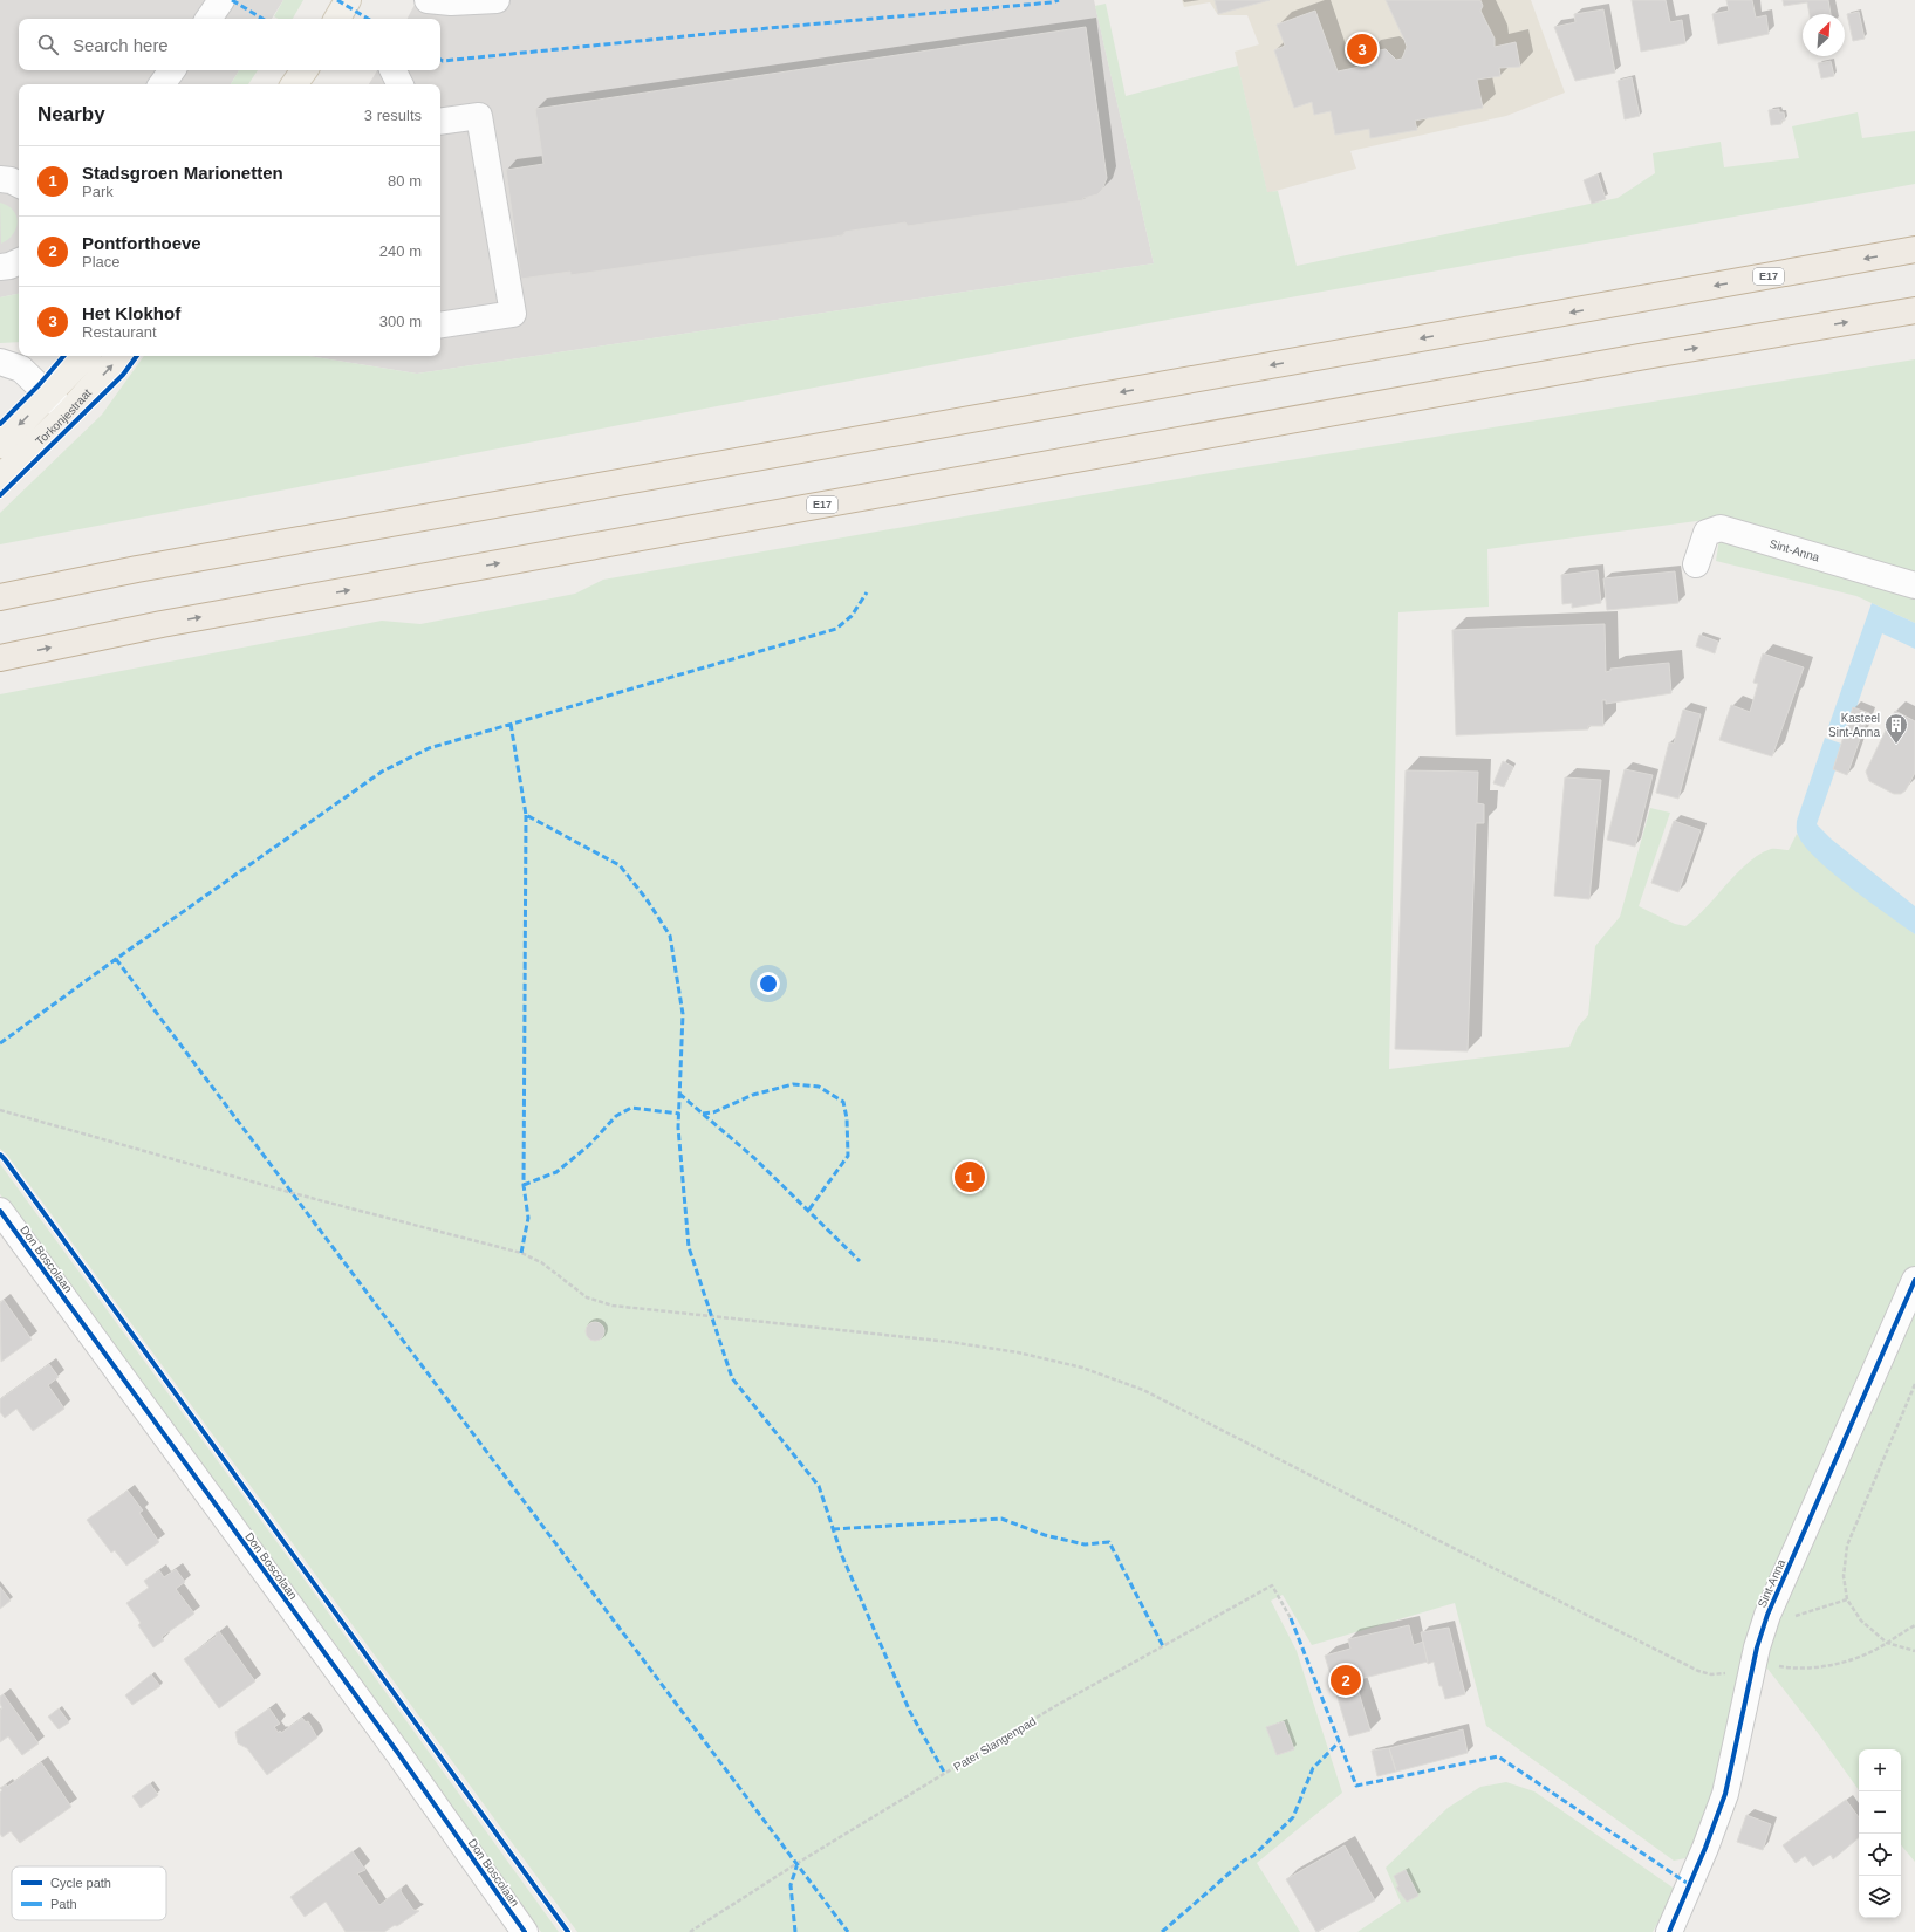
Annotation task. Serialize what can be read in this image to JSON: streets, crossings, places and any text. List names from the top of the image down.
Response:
{
  "streets": {
    "highway": ["E17"],
    "main road": ["Torkonjestraat"],
    "street": ["Sint-Anna", "Don Boscolaan"],
    "path": ["Pater Slangenpad"]
  },
  "places": {
    "building": ["Kasteel Sint-Anna"]
  },
  "legend": ["Cycle path", "Path"],
  "north": "top right",
  "page": {
    "search": "Search here",
    "pins": ["3", "1", "2"],
    "heading": ["Nearby", "3 results"],
    "list": [
      {
        "mark": "1",
        "name": "Stadsgroen Marionetten",
        "note": "Park",
        "value": "80 m"
      },
      {
        "mark": "2",
        "name": "Pontforthoeve",
        "note": "Place",
        "value": "240 m"
      },
      {
        "mark": "3",
        "name": "Het Klokhof",
        "note": "Restaurant",
        "value": "300 m"
      }
    ],
    "map_buttons": ["+", "−"]
  }
}
